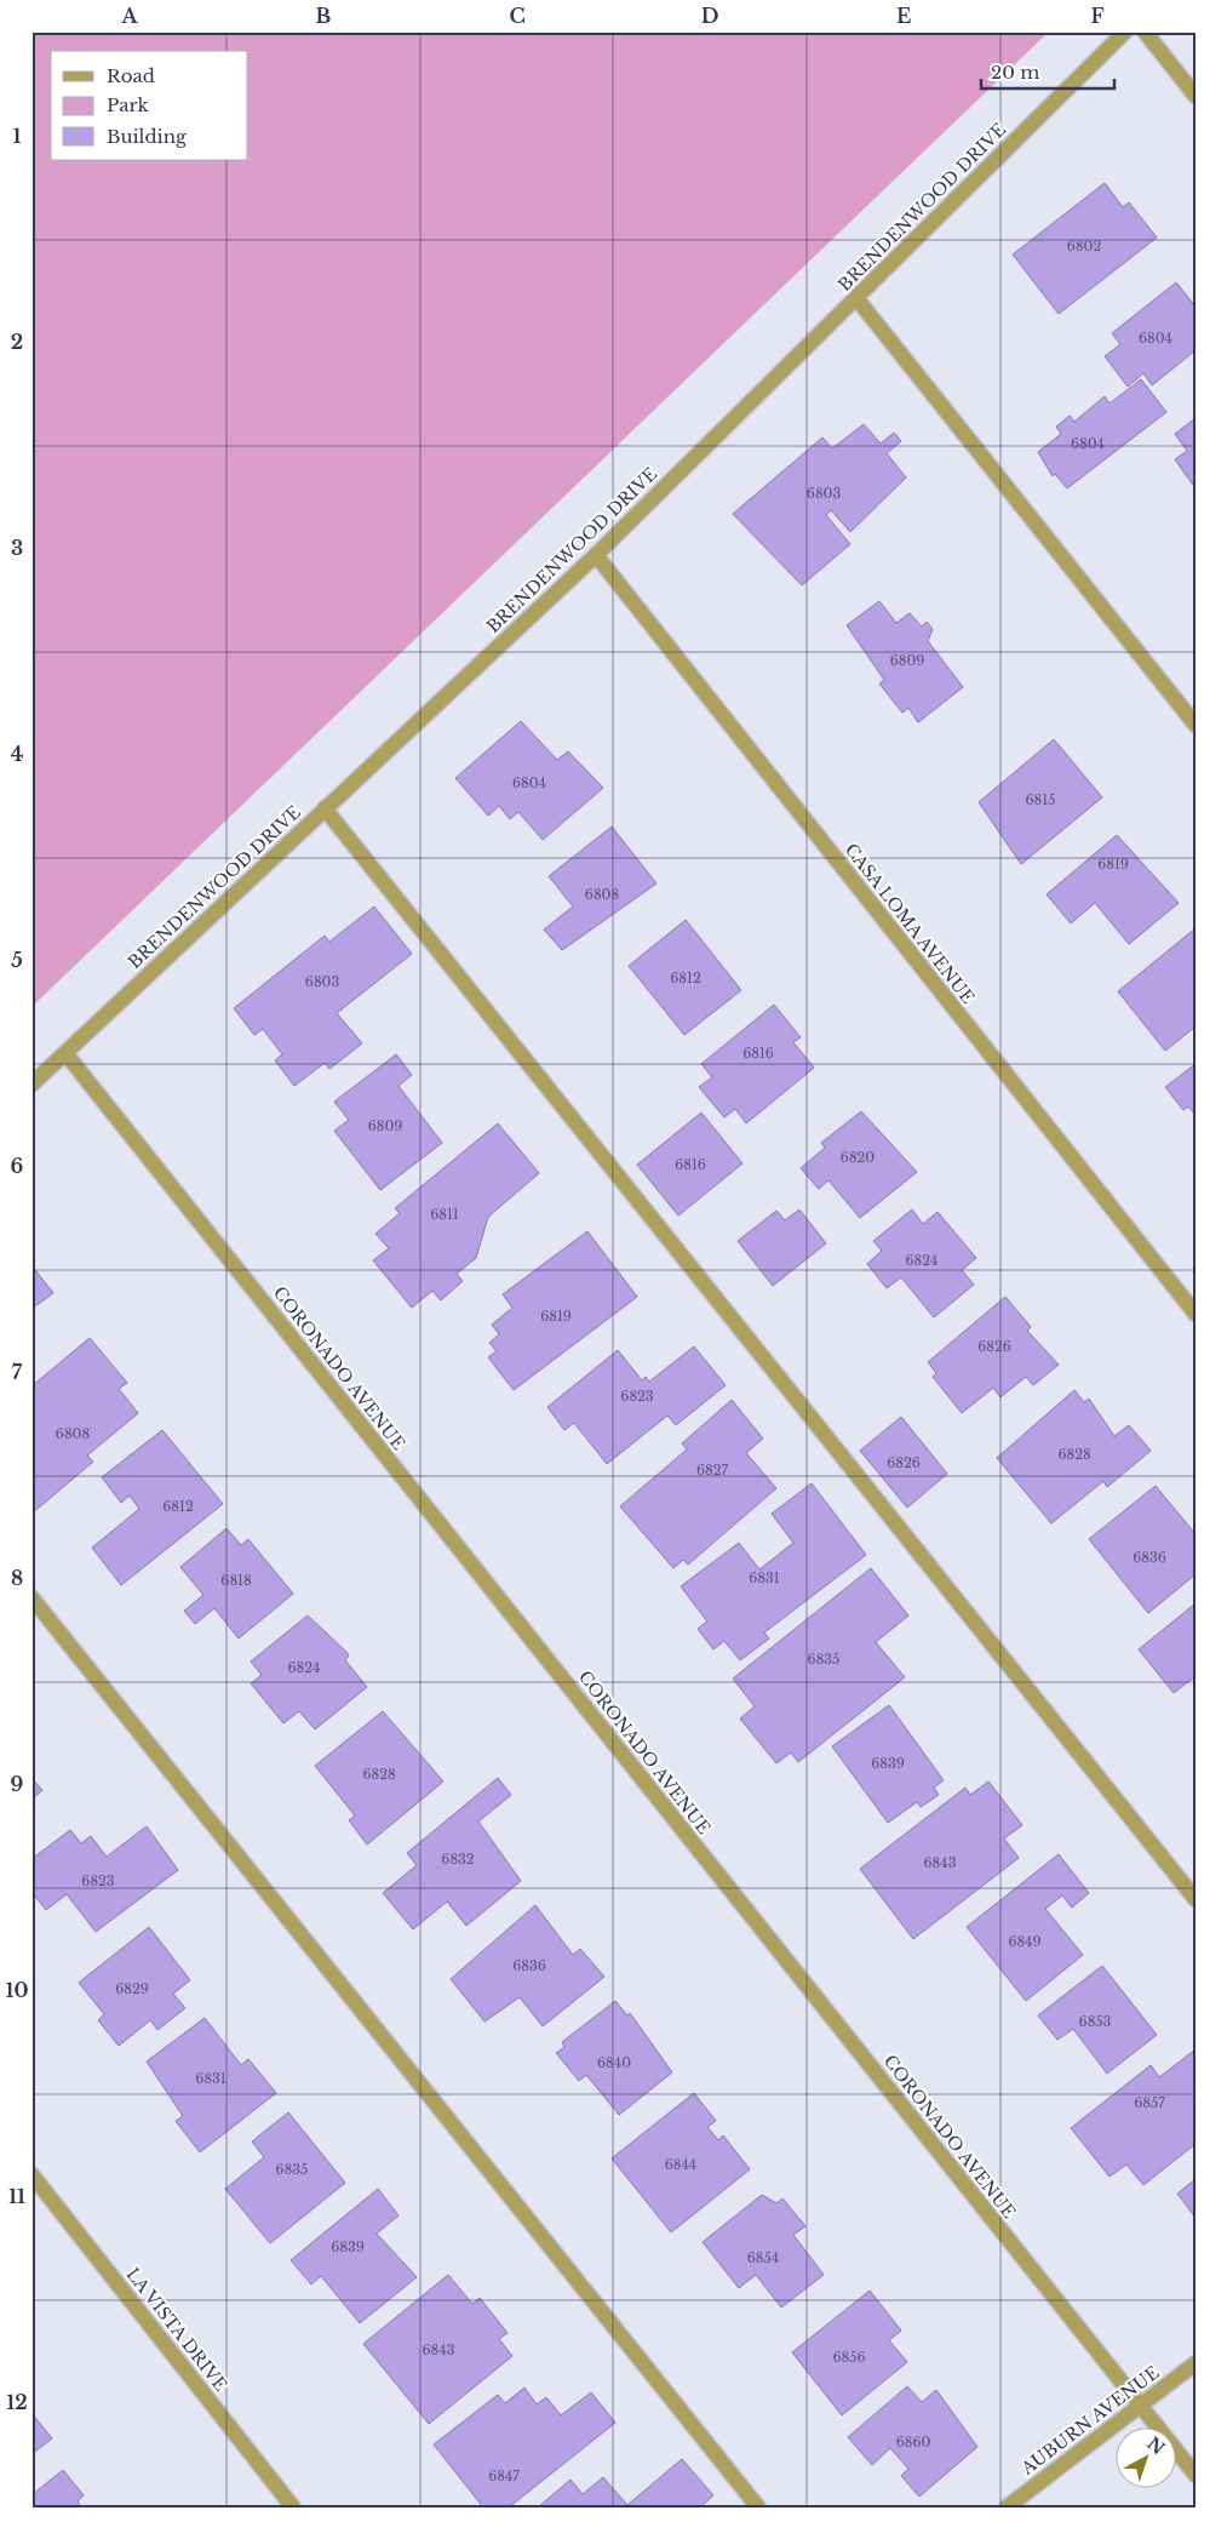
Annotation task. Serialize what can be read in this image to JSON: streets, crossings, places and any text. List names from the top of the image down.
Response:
{
  "streets": {
    "street": [
      "BRENDENWOOD DRIVE",
      "CASA LOMA AVENUE",
      "CORONADO AVENUE",
      "LA VISTA DRIVE",
      "AUBURN AVENUE"
    ]
  },
  "crossings": [
    ["BRENDENWOOD DRIVE", "CASA LOMA AVENUE"],
    ["BRENDENWOOD DRIVE", "CORONADO AVENUE"],
    ["CORONADO AVENUE", "AUBURN AVENUE"]
  ],
  "house_numbers": [
    "6802",
    "6804",
    "6804",
    "6803",
    "6809",
    "6804",
    "6815",
    "6819",
    "6808",
    "6812",
    "6803",
    "6816",
    "6809",
    "6820",
    "6816",
    "6811",
    "6824",
    "6819",
    "6826",
    "6823",
    "6808",
    "6828",
    "6826",
    "6827",
    "6812",
    "6836",
    "6831",
    "6818",
    "6835",
    "6824",
    "6839",
    "6828",
    "6832",
    "6843",
    "6823",
    "6849",
    "6836",
    "6829",
    "6853",
    "6840",
    "6831",
    "6857",
    "6844",
    "6835",
    "6839",
    "6854",
    "6843",
    "6856",
    "6860",
    "6847"
  ],
  "legend": ["Road", "Park", "Building"],
  "scale_bar": "20 m",
  "north": "top right",
  "grid": {
    "columns": [
      "A",
      "B",
      "C",
      "D",
      "E",
      "F"
    ],
    "rows": [
      "1",
      "2",
      "3",
      "4",
      "5",
      "6",
      "7",
      "8",
      "9",
      "10",
      "11",
      "12"
    ]
  }
}
